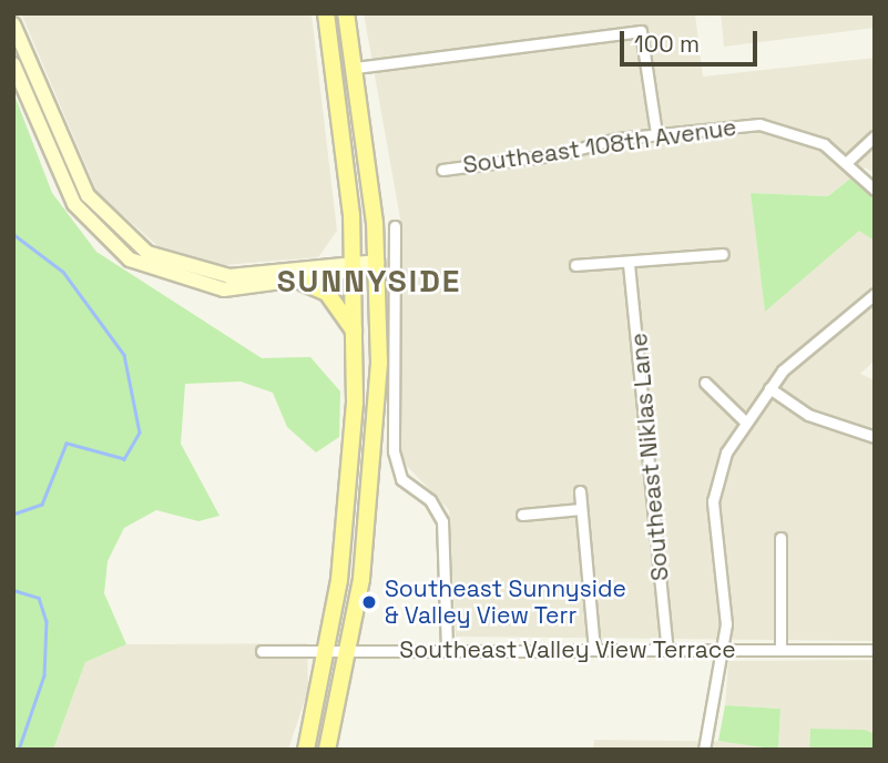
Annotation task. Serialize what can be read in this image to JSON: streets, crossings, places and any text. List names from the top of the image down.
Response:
{
  "streets": {
    "street": ["Southeast 108th Avenue", "Southeast Niklas Lane", "Southeast Valley View Terrace"]
  },
  "crossings": [
    ["Southeast Niklas Lane", "Southeast Valley View Terrace"]
  ],
  "districts": ["SUNNYSIDE"],
  "places": ["Southeast Sunnyside & Valley View Terr"],
  "scale_bar": "100 m"
}
